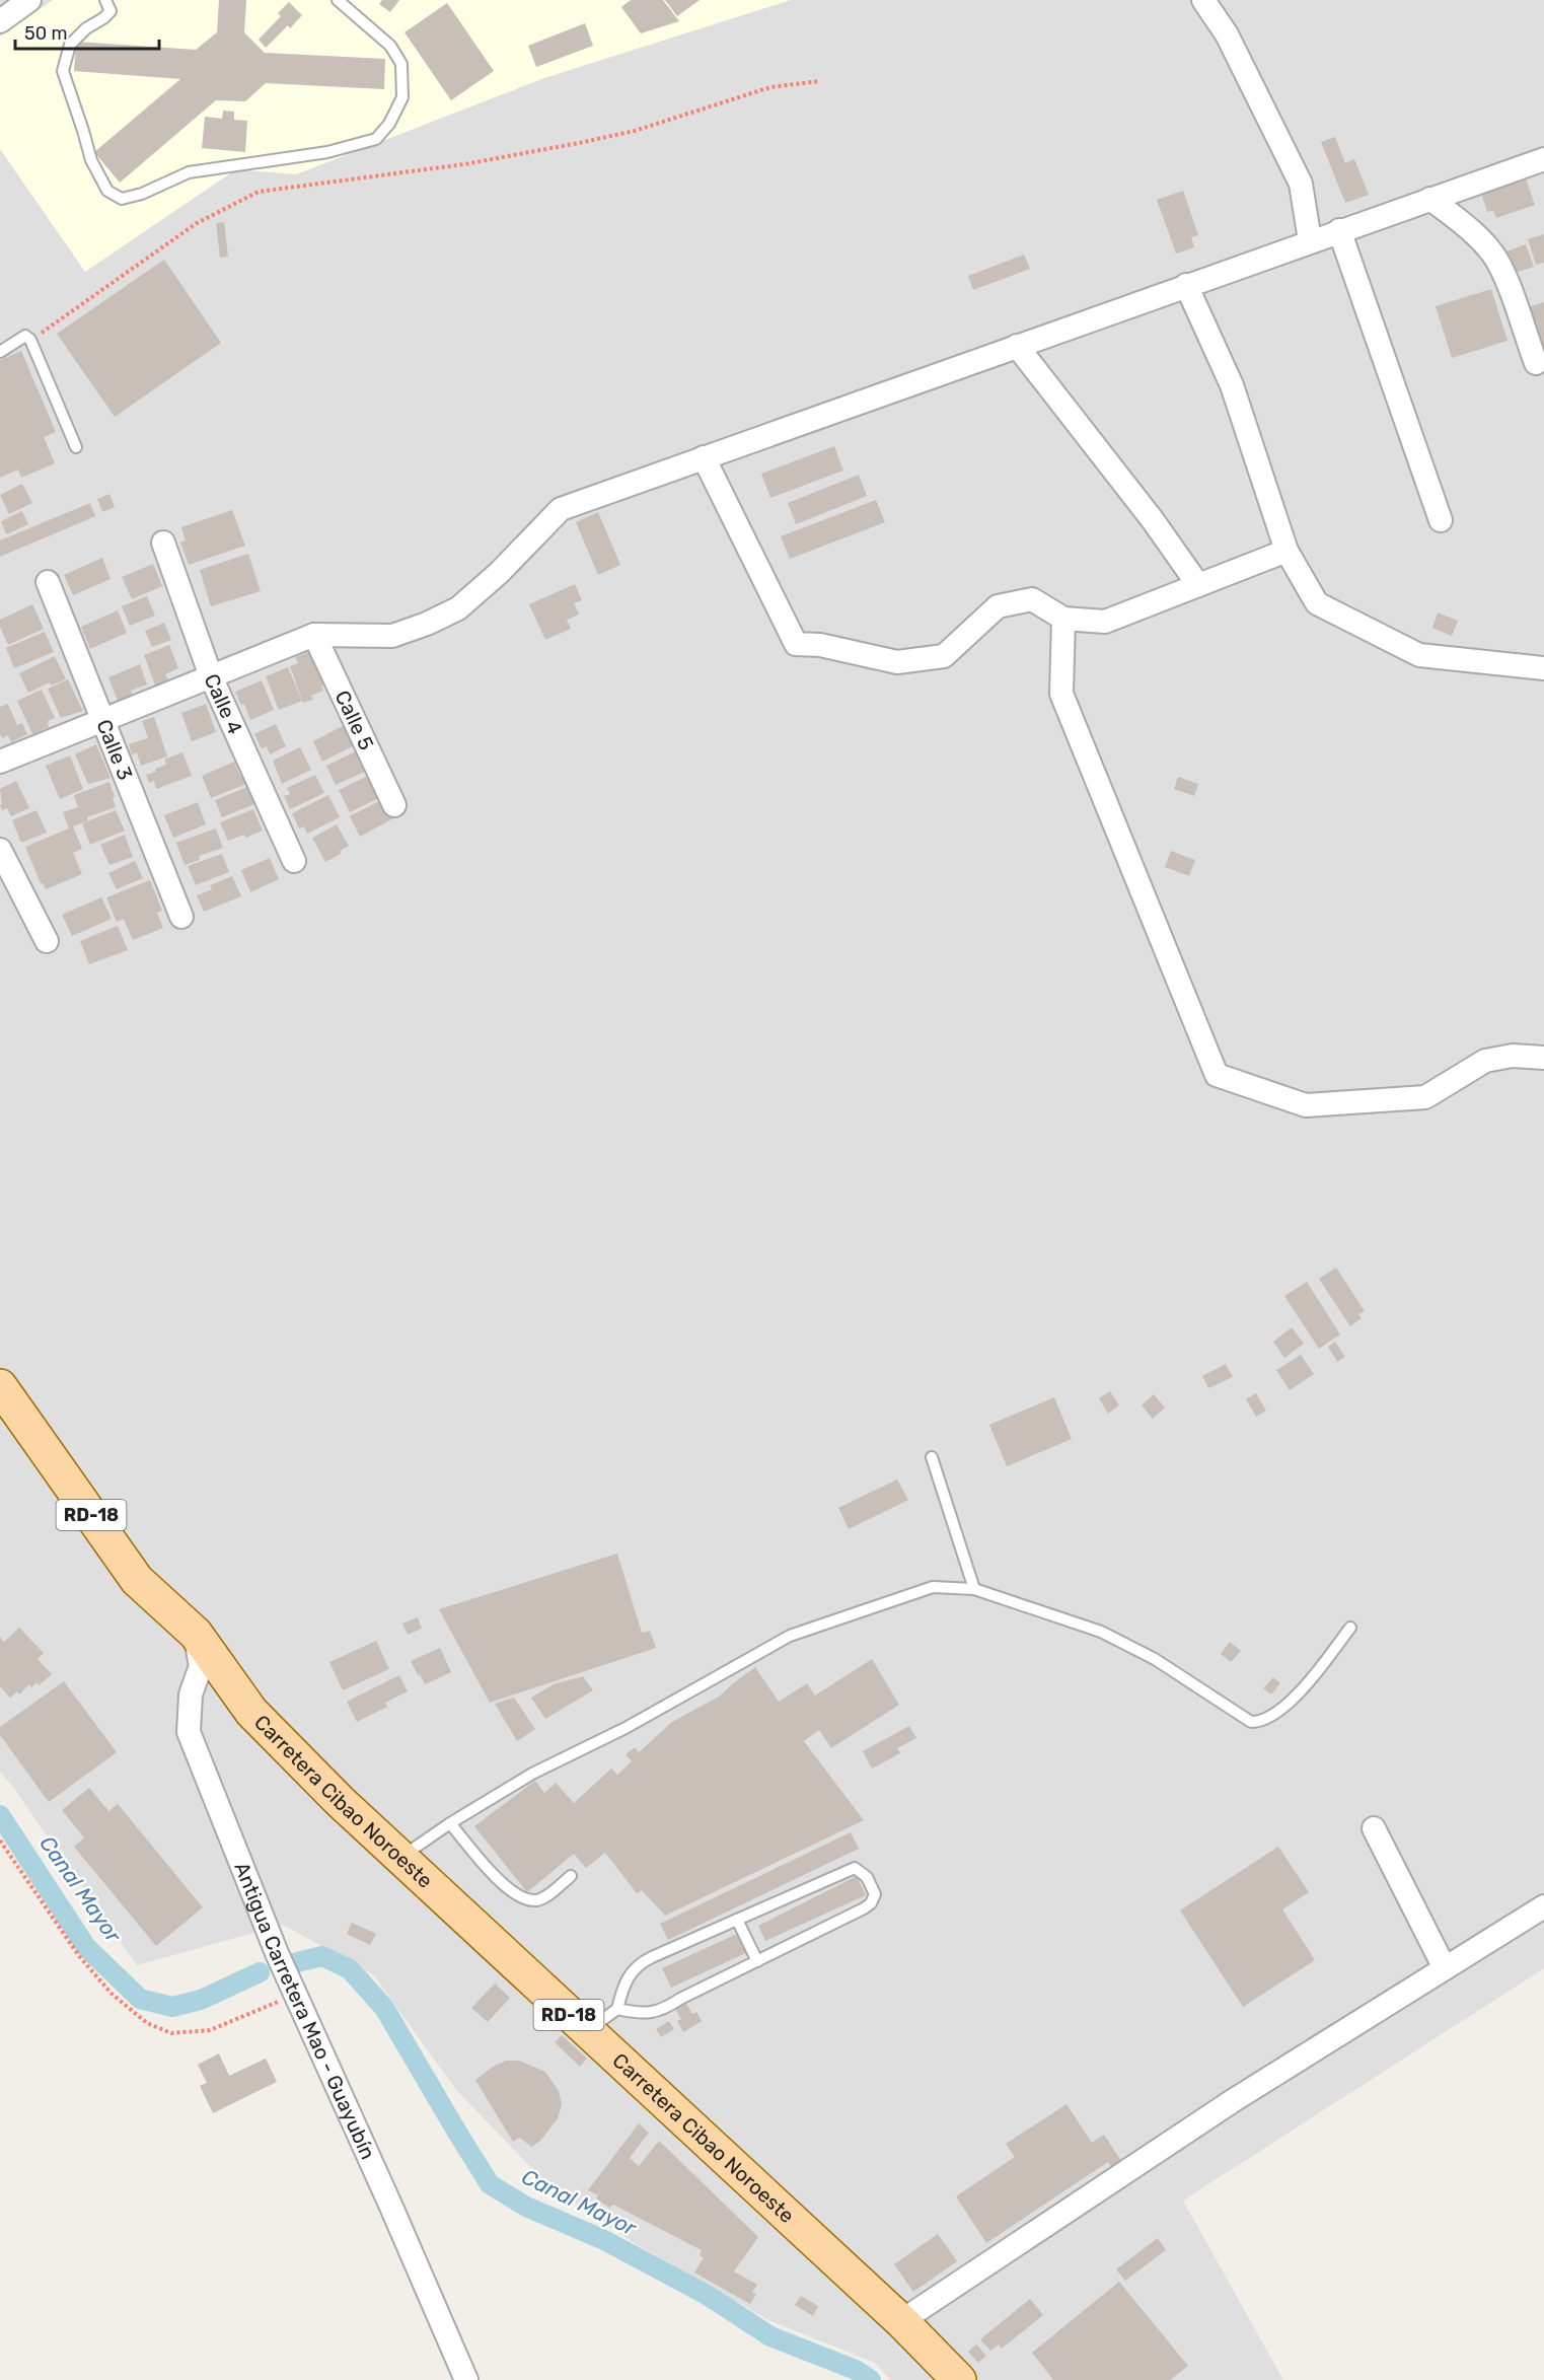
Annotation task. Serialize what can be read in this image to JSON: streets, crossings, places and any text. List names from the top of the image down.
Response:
{
  "streets": {
    "main road": ["RD-18", "Carretera Cibao Noroeste"],
    "street": [
      "Calle 4",
      "Calle 5",
      "Calle 3",
      "Antigua Carretera Mao - Guayubín"
    ]
  },
  "crossings": [
    ["RD-18", "Carretera Cibao Noroeste"],
    ["RD-18", "Antigua Carretera Mao - Guayubín"],
    ["Carretera Cibao Noroeste", "Antigua Carretera Mao - Guayubín"]
  ],
  "water": ["Canal Mayor"],
  "scale_bar": "50 m"
}
